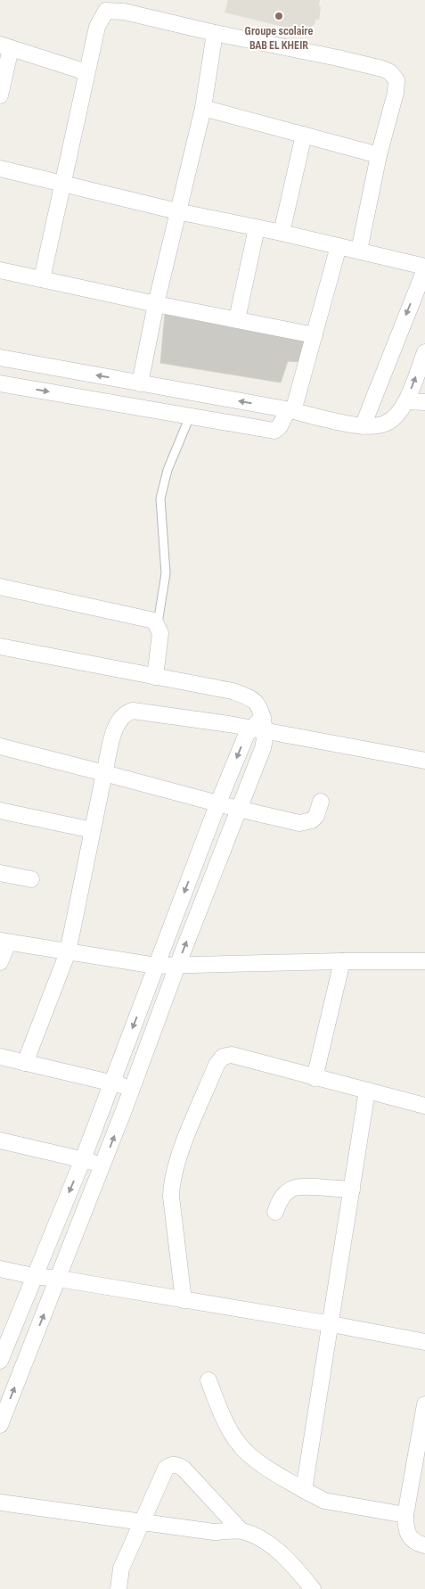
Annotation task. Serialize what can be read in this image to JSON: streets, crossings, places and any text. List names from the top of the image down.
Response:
{
  "places": ["Groupe scolaire BAB EL KHEIR"]
}
